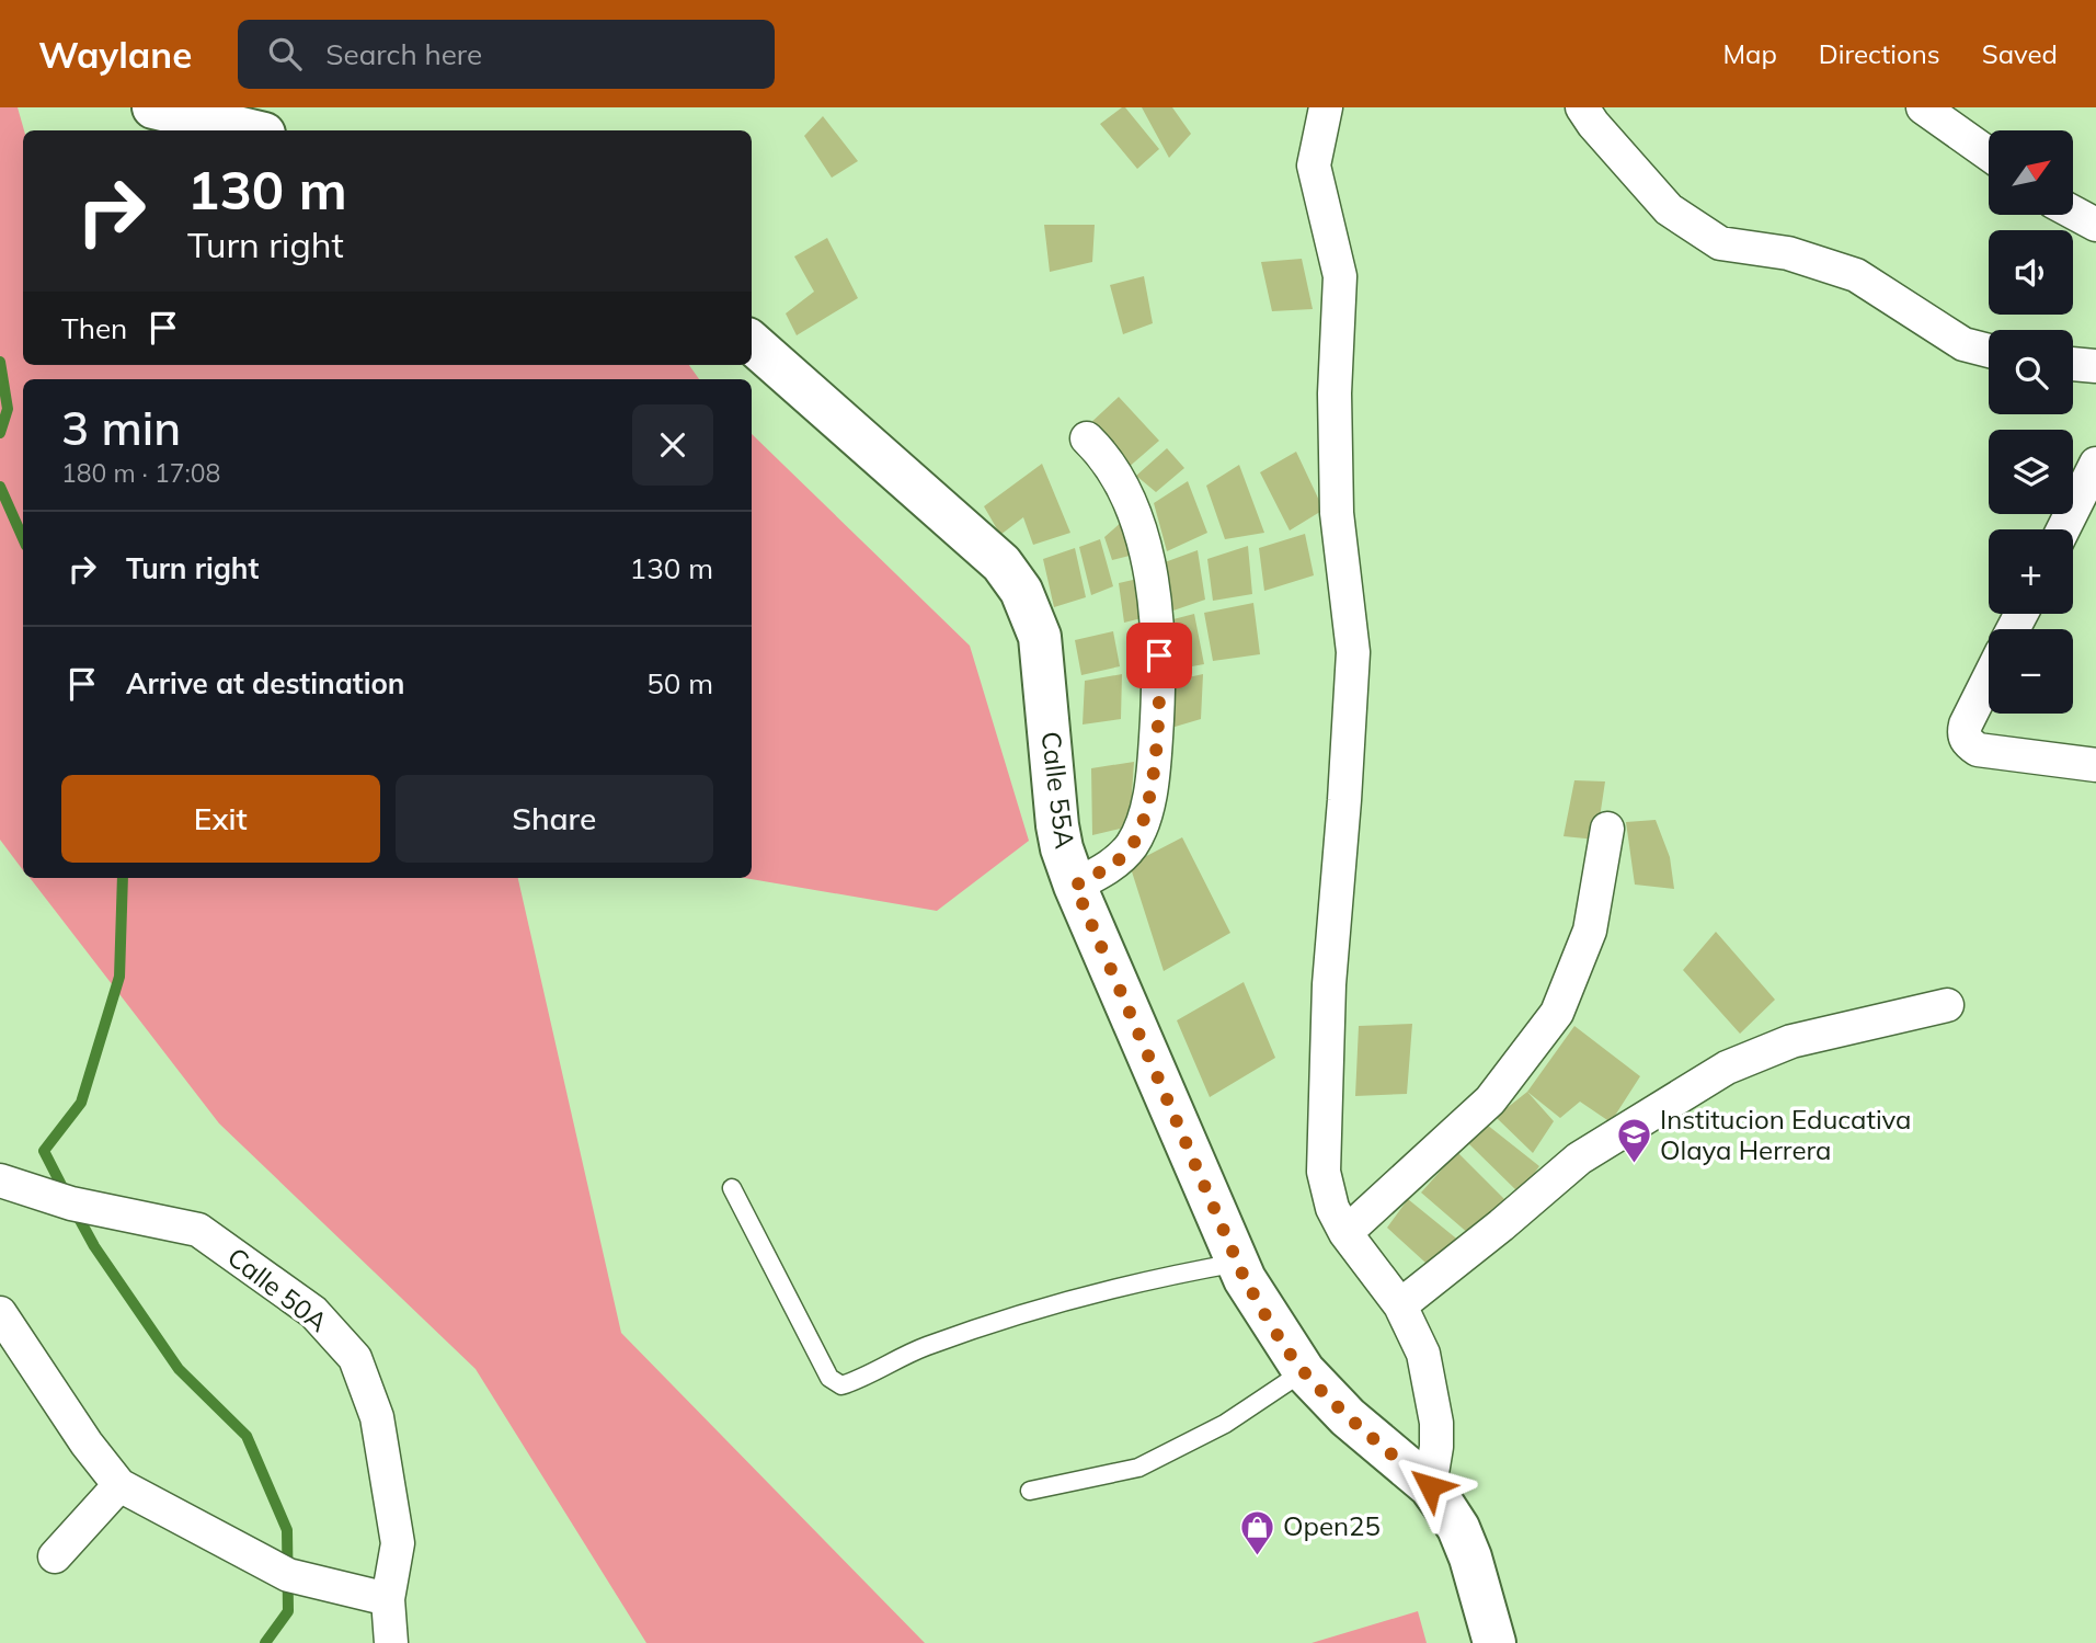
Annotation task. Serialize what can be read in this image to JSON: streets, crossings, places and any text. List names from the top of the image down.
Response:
{
  "streets": {
    "street": ["Calle 55A", "Calle 50A"]
  },
  "places": {
    "school or university": ["Institucion Educativa Olaya Herrera"],
    "shop": ["Open25"]
  },
  "north": "top right",
  "page": {
    "header": "Waylane",
    "search": "Search here",
    "nav": ["Map", "Directions", "Saved"],
    "map_buttons": ["+", "−"],
    "turn": ["130 m", "Turn right"],
    "then": "Then",
    "heading": ["3 min", "180 m · 17:08"],
    "list": [
      {
        "name": "Turn right",
        "value": "130 m"
      },
      {
        "name": "Arrive at destination",
        "value": "50 m"
      }
    ],
    "buttons": ["Exit", "Share"]
  }
}
